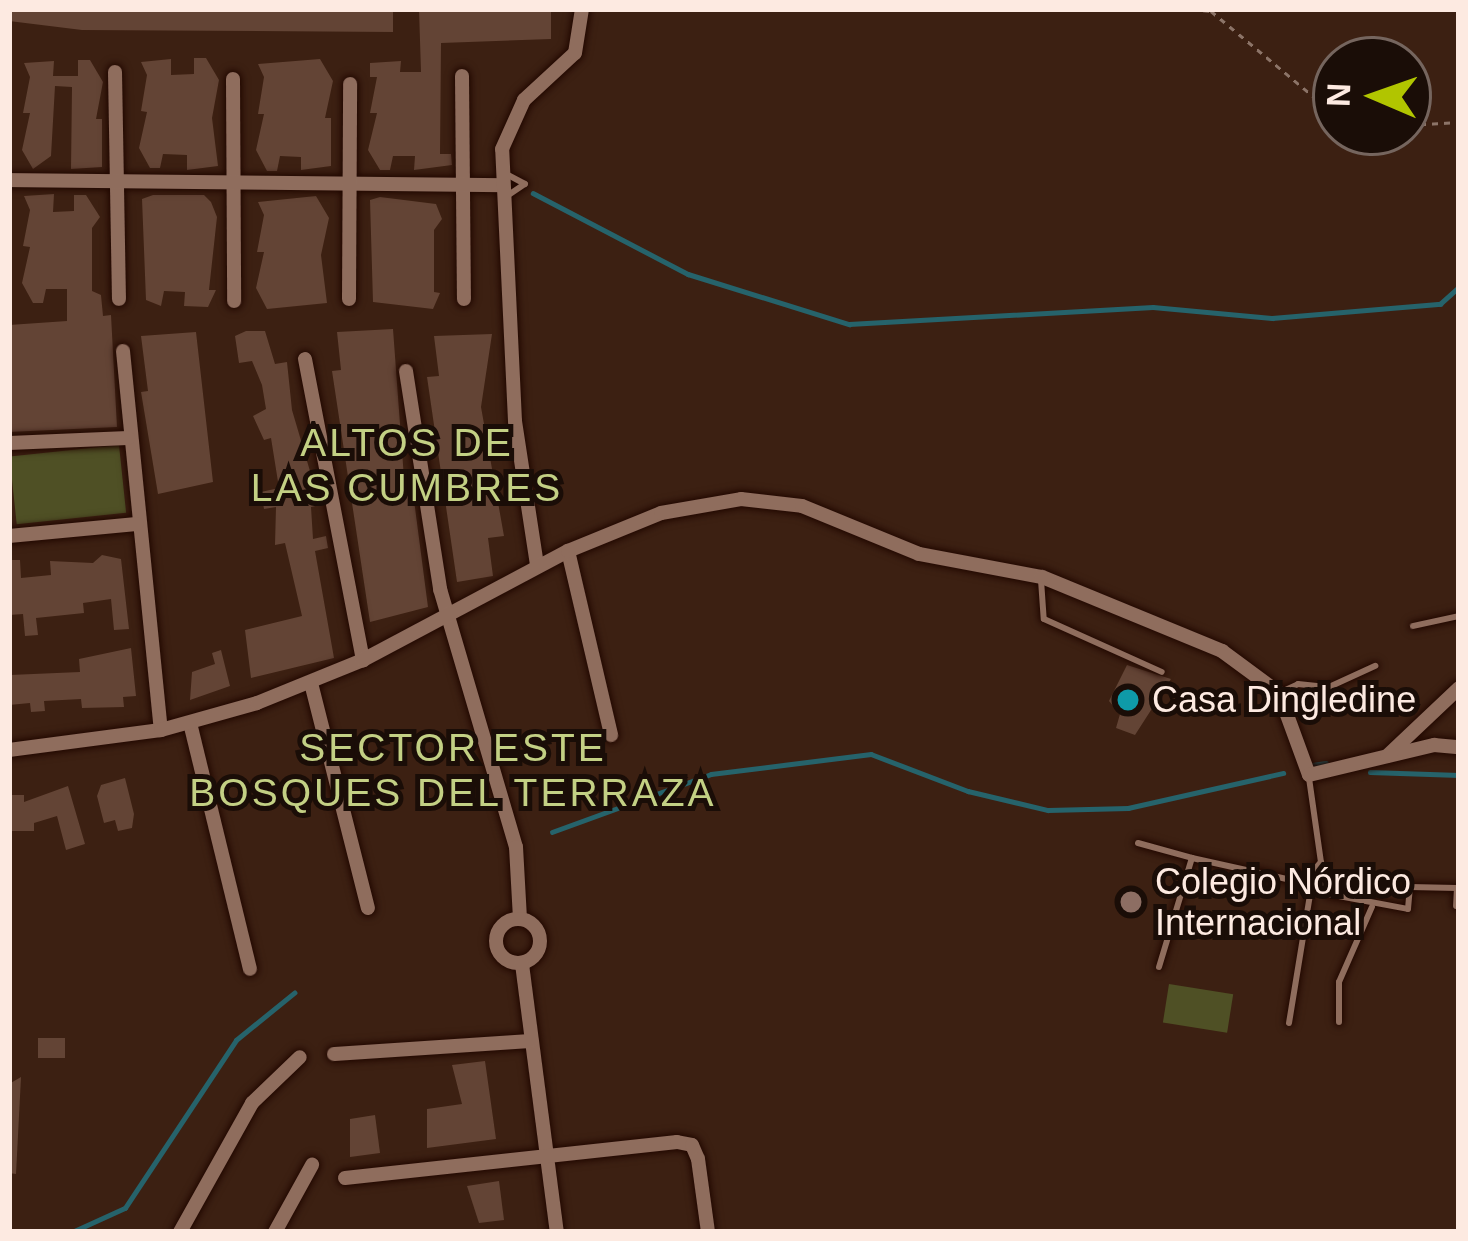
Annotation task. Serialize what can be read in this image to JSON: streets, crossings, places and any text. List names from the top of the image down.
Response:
{
  "districts": ["ALTOS DE LAS CUMBRES", "SECTOR ESTE BOSQUES DEL TERRAZA"],
  "places": ["Casa Dingledine", "Colegio Nórdico Internacional"],
  "north": "left"
}
